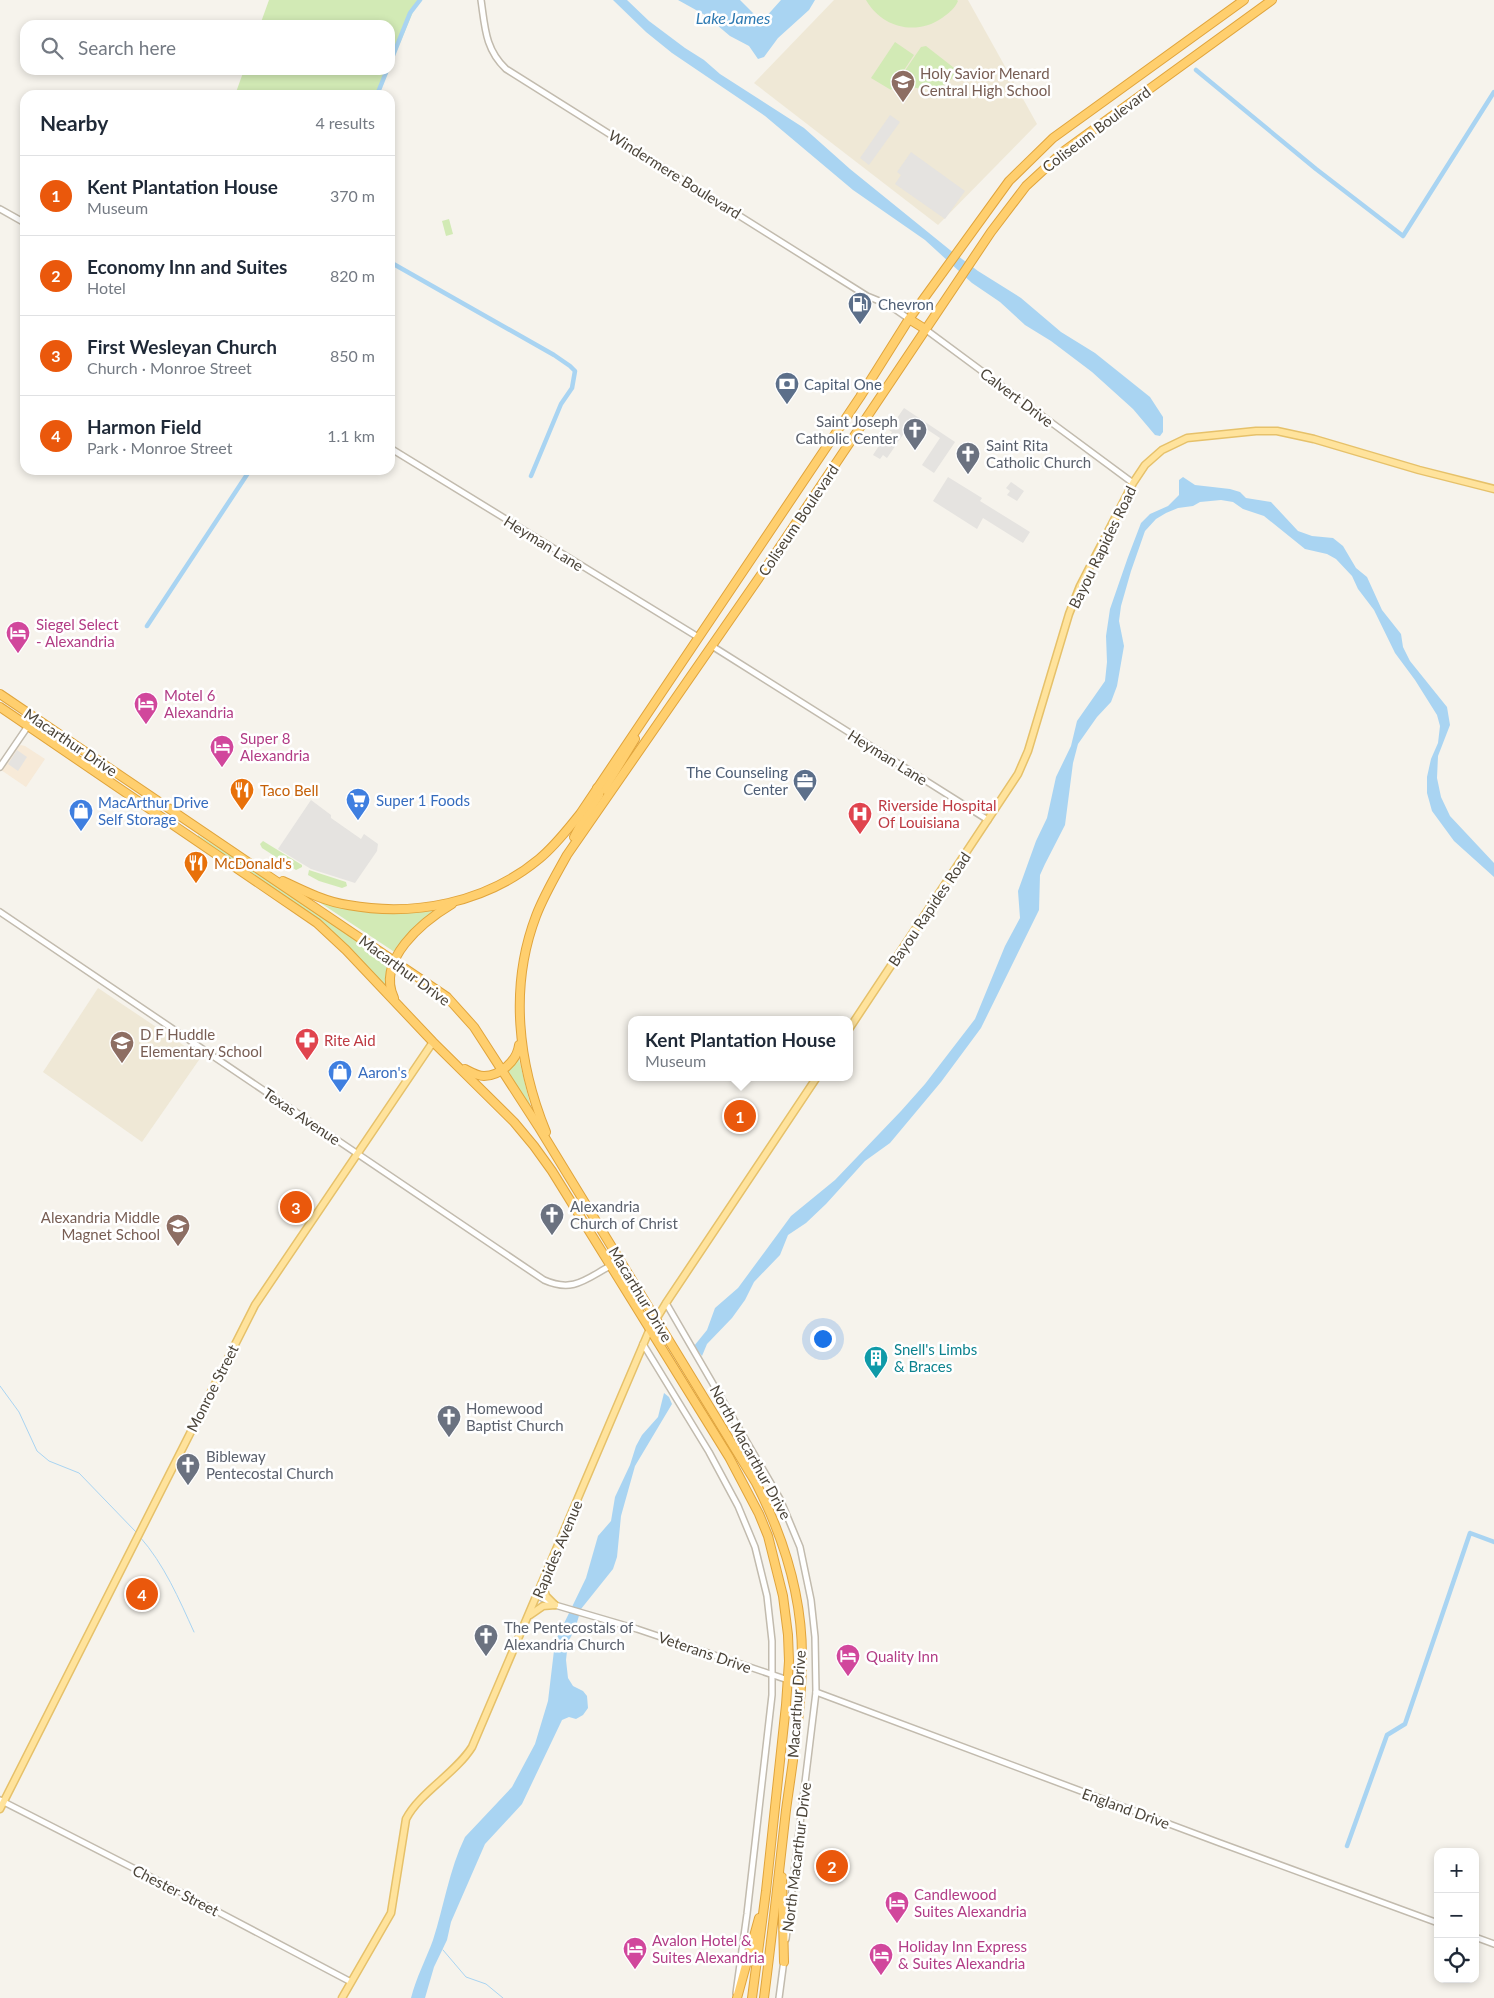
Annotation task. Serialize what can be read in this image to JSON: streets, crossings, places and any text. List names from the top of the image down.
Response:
{
  "streets": {
    "highway": ["Coliseum Boulevard", "Macarthur Drive"],
    "main road": ["Bayou Rapides Road", "Monroe Street", "Rapides Avenue"],
    "street": [
      "Windermere Boulevard",
      "Calvert Drive",
      "Heyman Lane",
      "Texas Avenue",
      "North Macarthur Drive",
      "Veterans Drive",
      "England Drive",
      "Chester Street"
    ]
  },
  "crossings": [
    ["Coliseum Boulevard", "Windermere Boulevard"],
    ["Coliseum Boulevard", "Calvert Drive"],
    ["Coliseum Boulevard", "Heyman Lane"],
    ["Calvert Drive", "Bayou Rapides Road"],
    ["Heyman Lane", "Bayou Rapides Road"],
    ["Macarthur Drive", "Texas Avenue"],
    ["Macarthur Drive", "Monroe Street"],
    ["Macarthur Drive", "Rapides Avenue"],
    ["Macarthur Drive", "Veterans Drive"],
    ["Texas Avenue", "Monroe Street"],
    ["Monroe Street", "Chester Street"],
    ["North Macarthur Drive", "England Drive"],
    ["Rapides Avenue", "Veterans Drive"],
    ["Rapides Avenue", "Chester Street"]
  ],
  "water": ["Lake James"],
  "places": {
    "school or university": ["Holy Savior Menard Central High School", "D F Huddle Elementary School", "Alexandria Middle Magnet School"],
    "fuel station": ["Chevron"],
    "bank": ["Capital One"],
    "church": [
      "Saint Joseph Catholic Center",
      "Saint Rita Catholic Church",
      "Alexandria Church of Christ",
      "Homewood Baptist Church",
      "Bibleway Pentecostal Church",
      "The Pentecostals of Alexandria Church"
    ],
    "hotel": [
      "Siegel Select - Alexandria",
      "Motel 6 Alexandria",
      "Super 8 Alexandria",
      "Quality Inn",
      "Candlewood Suites Alexandria",
      "Avalon Hotel & Suites Alexandria",
      "Holiday Inn Express & Suites Alexandria"
    ],
    "office": ["The Counseling Center"],
    "restaurant": ["Taco Bell", "McDonald's"],
    "supermarket": ["Super 1 Foods"],
    "shop": ["MacArthur Drive Self Storage", "Aaron's"],
    "hospital": ["Riverside Hospital Of Louisiana"],
    "pharmacy": ["Rite Aid"],
    "building": ["Snell's Limbs & Braces"]
  },
  "page": {
    "search": "Search here",
    "heading": ["Nearby", "4 results"],
    "list": [
      {
        "mark": "1",
        "name": "Kent Plantation House",
        "note": "Museum",
        "value": "370 m"
      },
      {
        "mark": "2",
        "name": "Economy Inn and Suites",
        "note": "Hotel",
        "value": "820 m"
      },
      {
        "mark": "3",
        "name": "First Wesleyan Church",
        "note": "Church · Monroe Street",
        "value": "850 m"
      },
      {
        "mark": "4",
        "name": "Harmon Field",
        "note": "Park · Monroe Street",
        "value": "1.1 km"
      }
    ],
    "popup": ["Kent Plantation House", "Museum"],
    "pins": [
      "1",
      "3",
      "4",
      "2"
    ],
    "map_buttons": ["+", "−"]
  }
}
